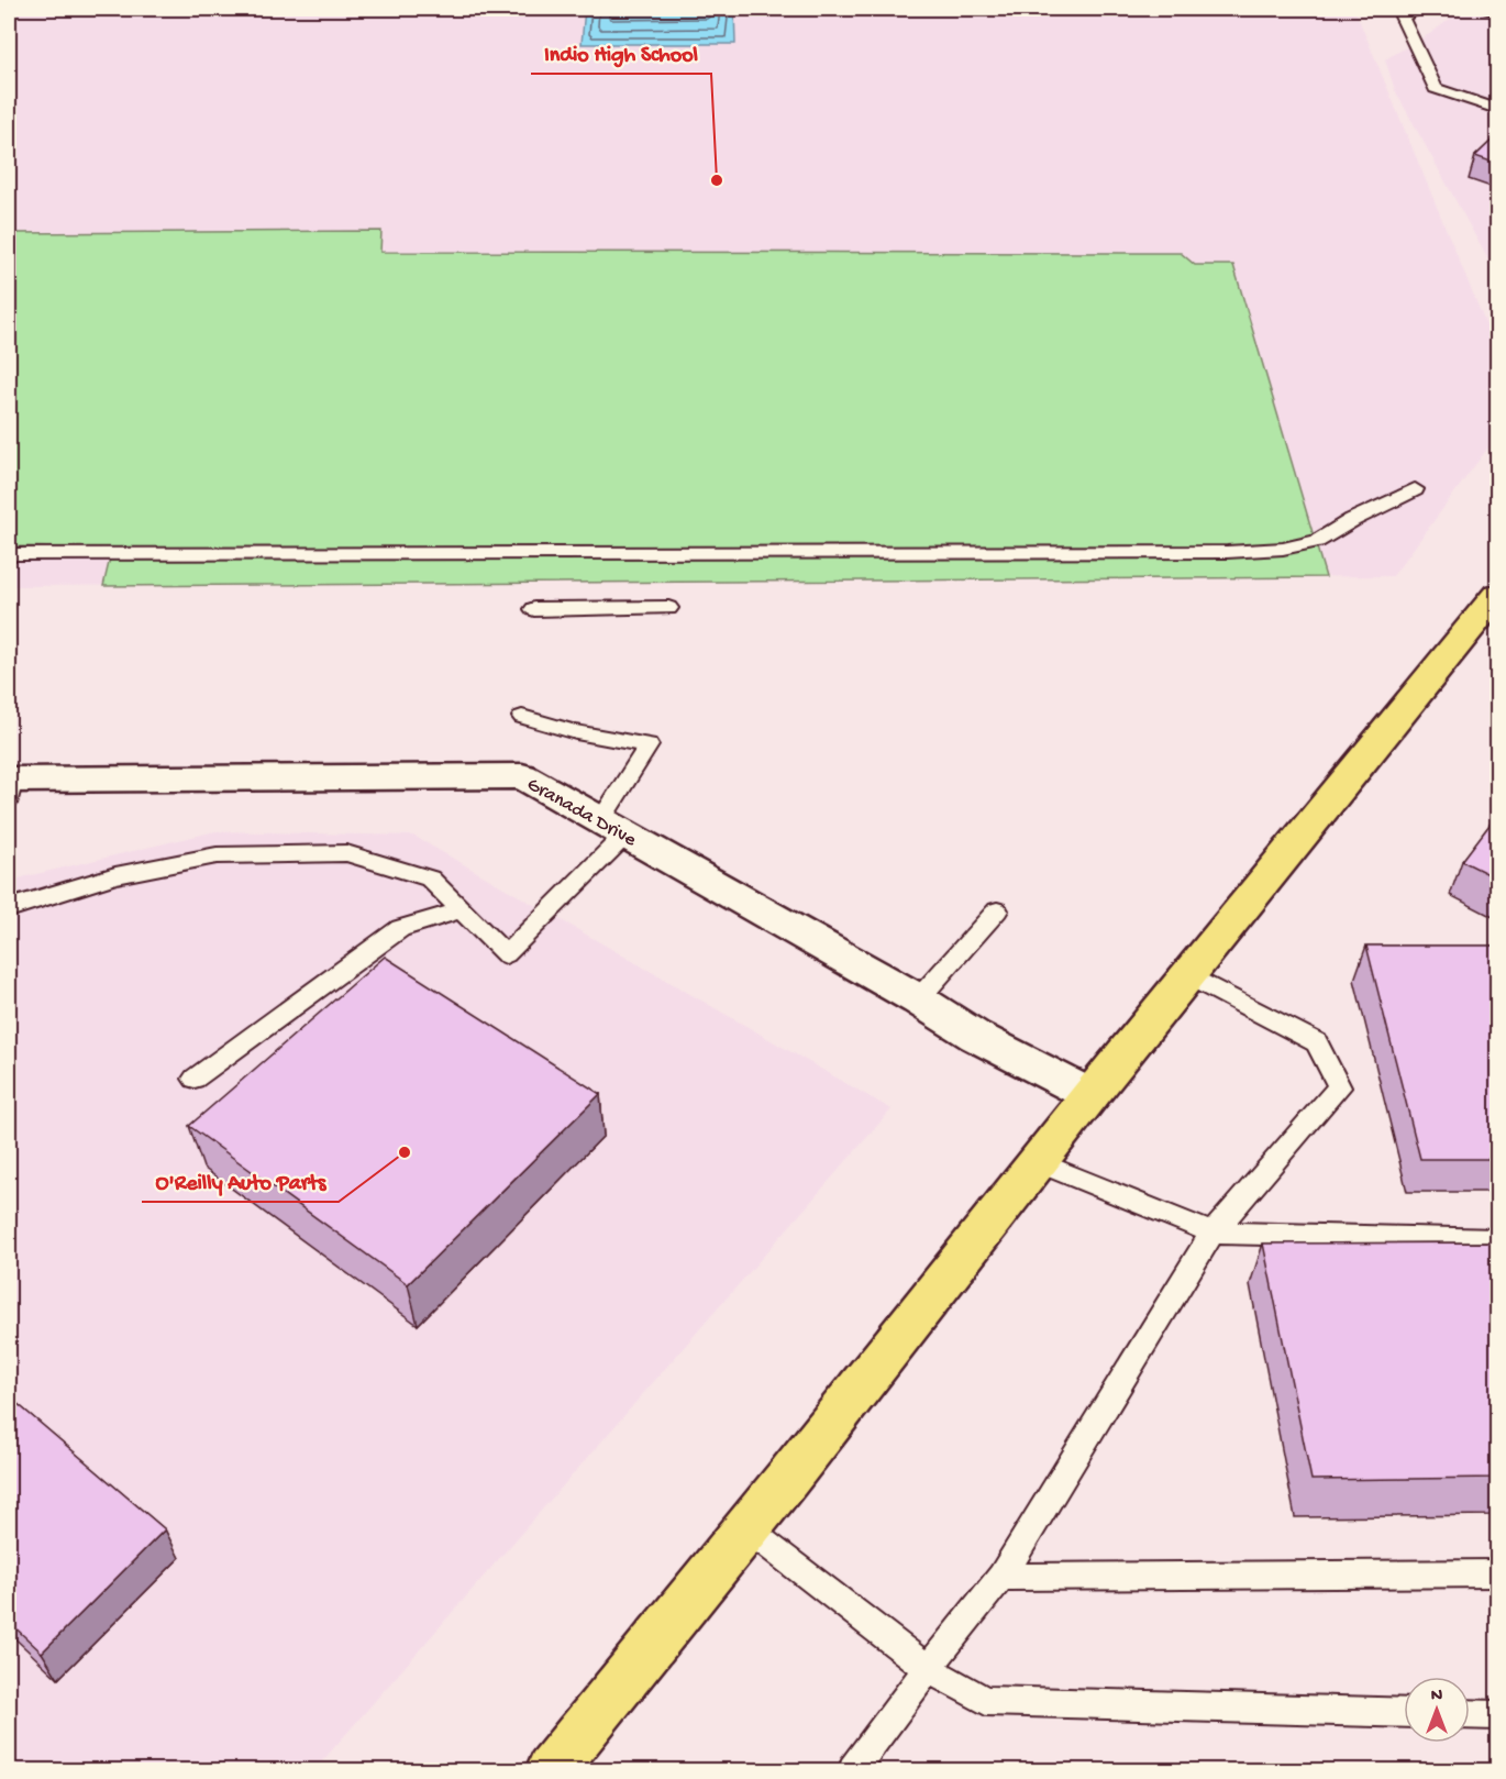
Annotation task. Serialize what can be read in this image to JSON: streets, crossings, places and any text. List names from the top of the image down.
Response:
{
  "streets": {
    "street": ["Granada Drive"]
  },
  "places": ["Indio High School", "O'Reilly Auto Parts"],
  "north": "top"
}
